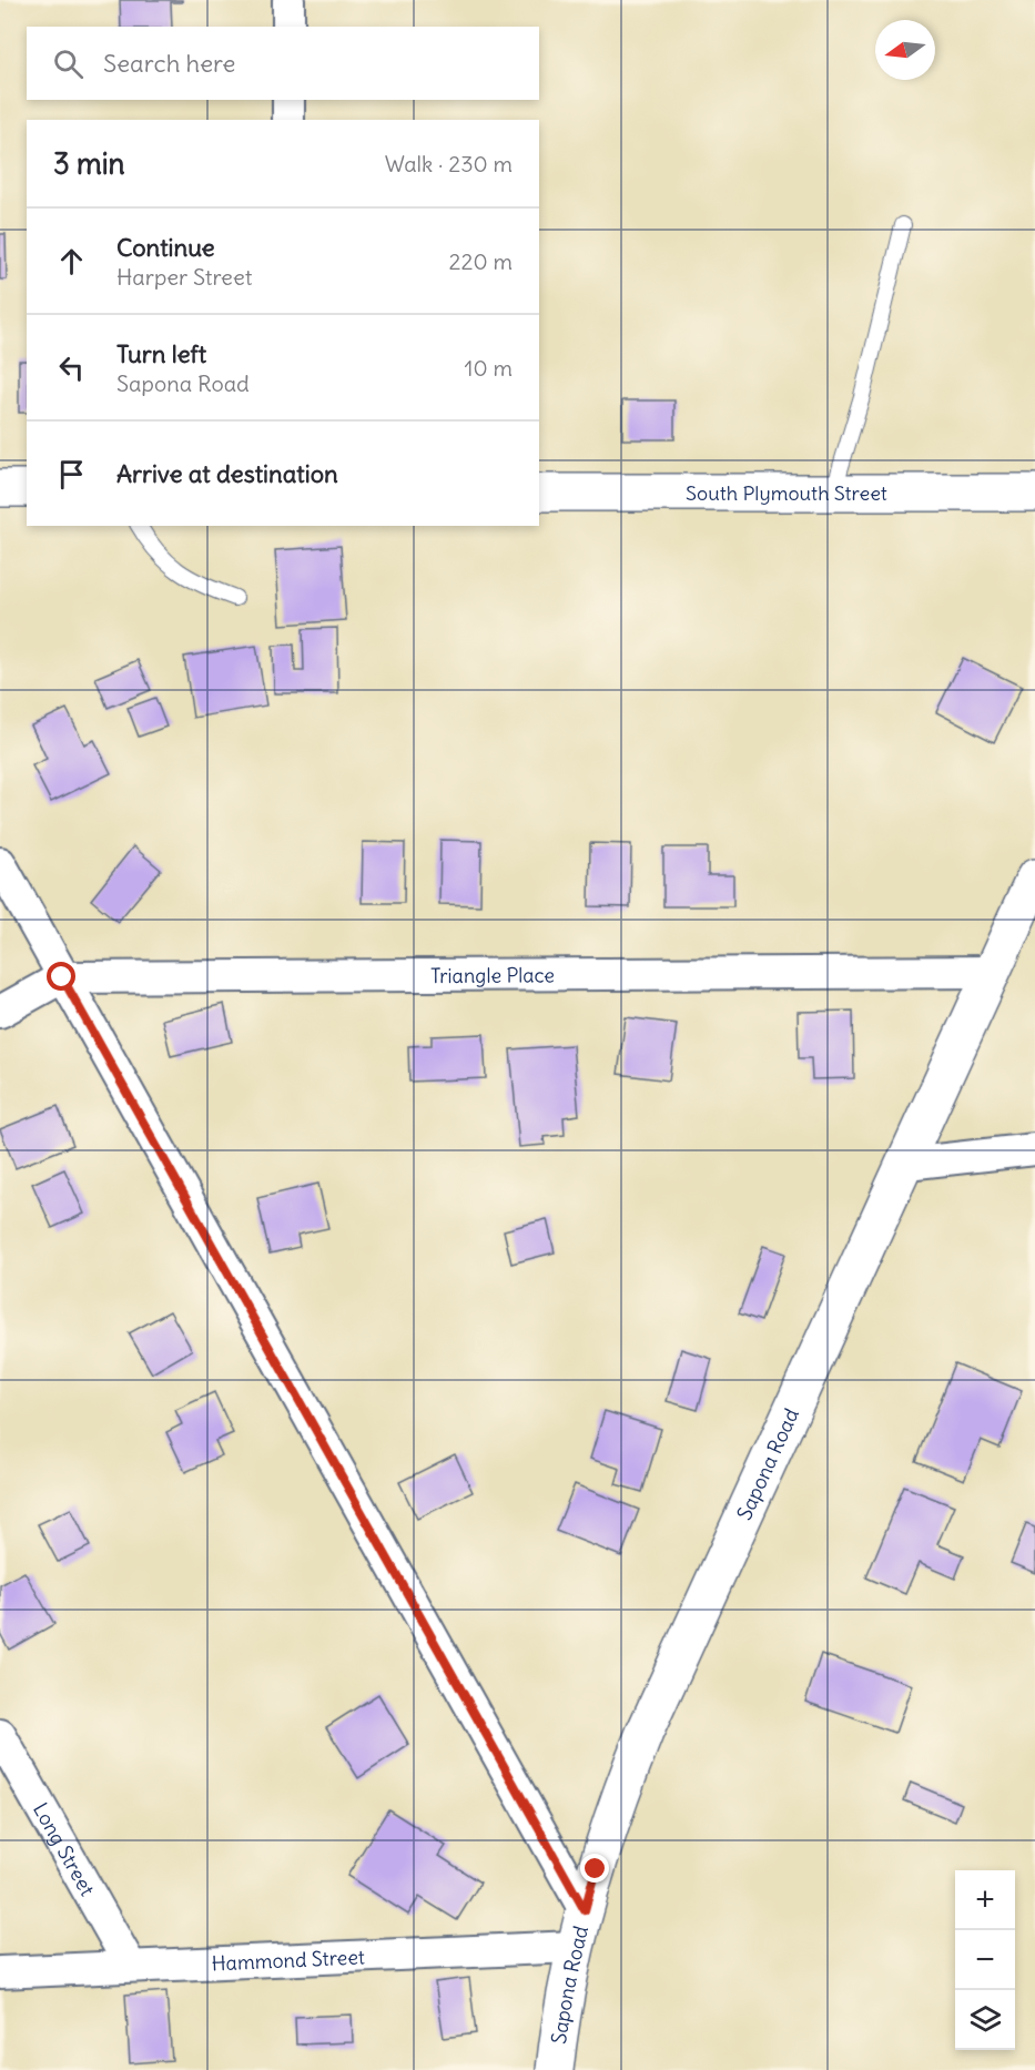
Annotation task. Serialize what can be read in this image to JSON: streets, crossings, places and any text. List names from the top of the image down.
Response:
{
  "streets": {
    "street": [
      "South Plymouth Street",
      "Triangle Place",
      "Sapona Road",
      "Long Street",
      "Hammond Street"
    ]
  },
  "crossings": [
    ["Triangle Place", "Sapona Road"],
    ["Sapona Road", "Hammond Street"],
    ["Long Street", "Hammond Street"]
  ],
  "north": "left",
  "page": {
    "search": "Search here",
    "heading": ["3 min", "Walk · 230 m"],
    "list": [
      ["Continue", "Harper Street", "220 m"],
      ["Turn left", "Sapona Road", "10 m"],
      "Arrive at destination"
    ],
    "map_buttons": ["+", "−"]
  }
}
